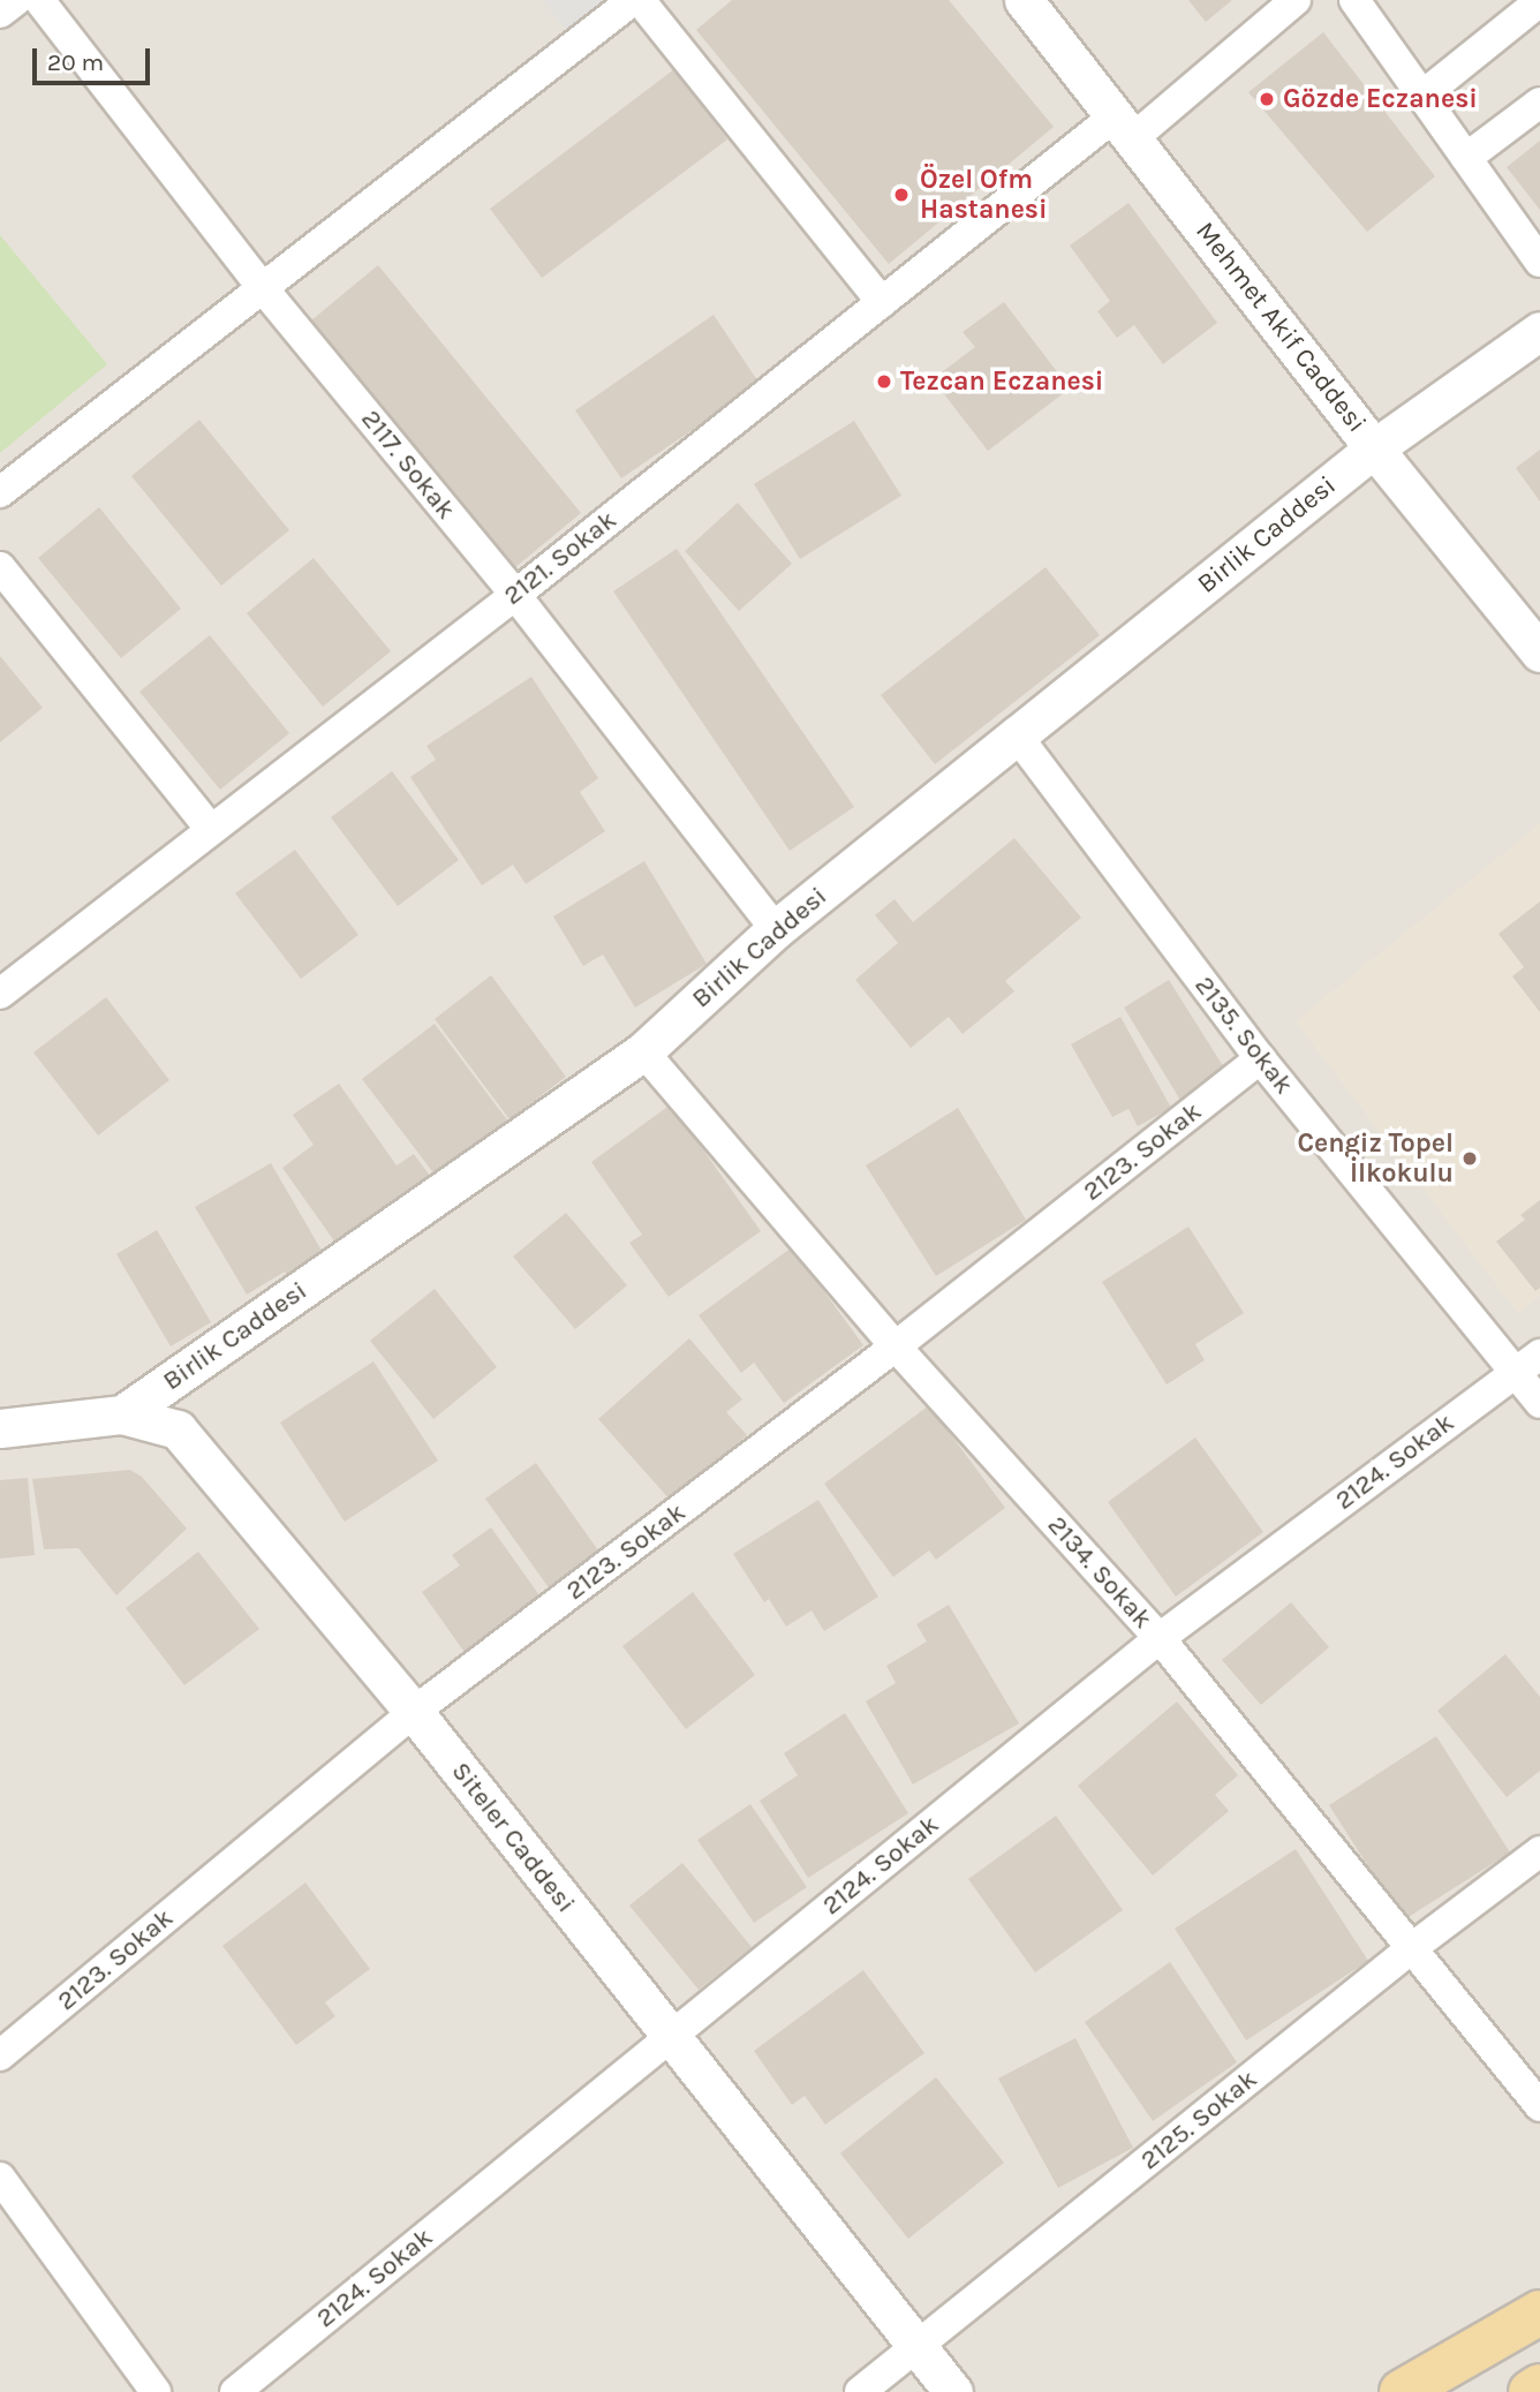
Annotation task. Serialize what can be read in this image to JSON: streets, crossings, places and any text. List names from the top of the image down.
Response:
{
  "streets": {
    "street": [
      "Mehmet Akif Caddesi",
      "2117. Sokak",
      "Birlik Caddesi",
      "2121. Sokak",
      "2135. Sokak",
      "2123. Sokak",
      "2124. Sokak",
      "2134. Sokak",
      "Siteler Caddesi",
      "2125. Sokak"
    ]
  },
  "crossings": [
    ["Mehmet Akif Caddesi", "Birlik Caddesi"],
    ["Mehmet Akif Caddesi", "2121. Sokak"],
    ["2117. Sokak", "Birlik Caddesi"],
    ["2117. Sokak", "2121. Sokak"],
    ["Birlik Caddesi", "2135. Sokak"],
    ["Birlik Caddesi", "2134. Sokak"],
    ["Birlik Caddesi", "Siteler Caddesi"],
    ["2135. Sokak", "2123. Sokak"],
    ["2135. Sokak", "2124. Sokak"],
    ["2123. Sokak", "2134. Sokak"],
    ["2123. Sokak", "Siteler Caddesi"],
    ["2124. Sokak", "2134. Sokak"],
    ["2124. Sokak", "Siteler Caddesi"],
    ["2134. Sokak", "2125. Sokak"],
    ["Siteler Caddesi", "2125. Sokak"]
  ],
  "places": [
    "Gözde Eczanesi",
    "Özel Ofm Hastanesi",
    "Tezcan Eczanesi",
    "Cengiz Topel İlkokulu"
  ],
  "scale_bar": "20 m"
}
